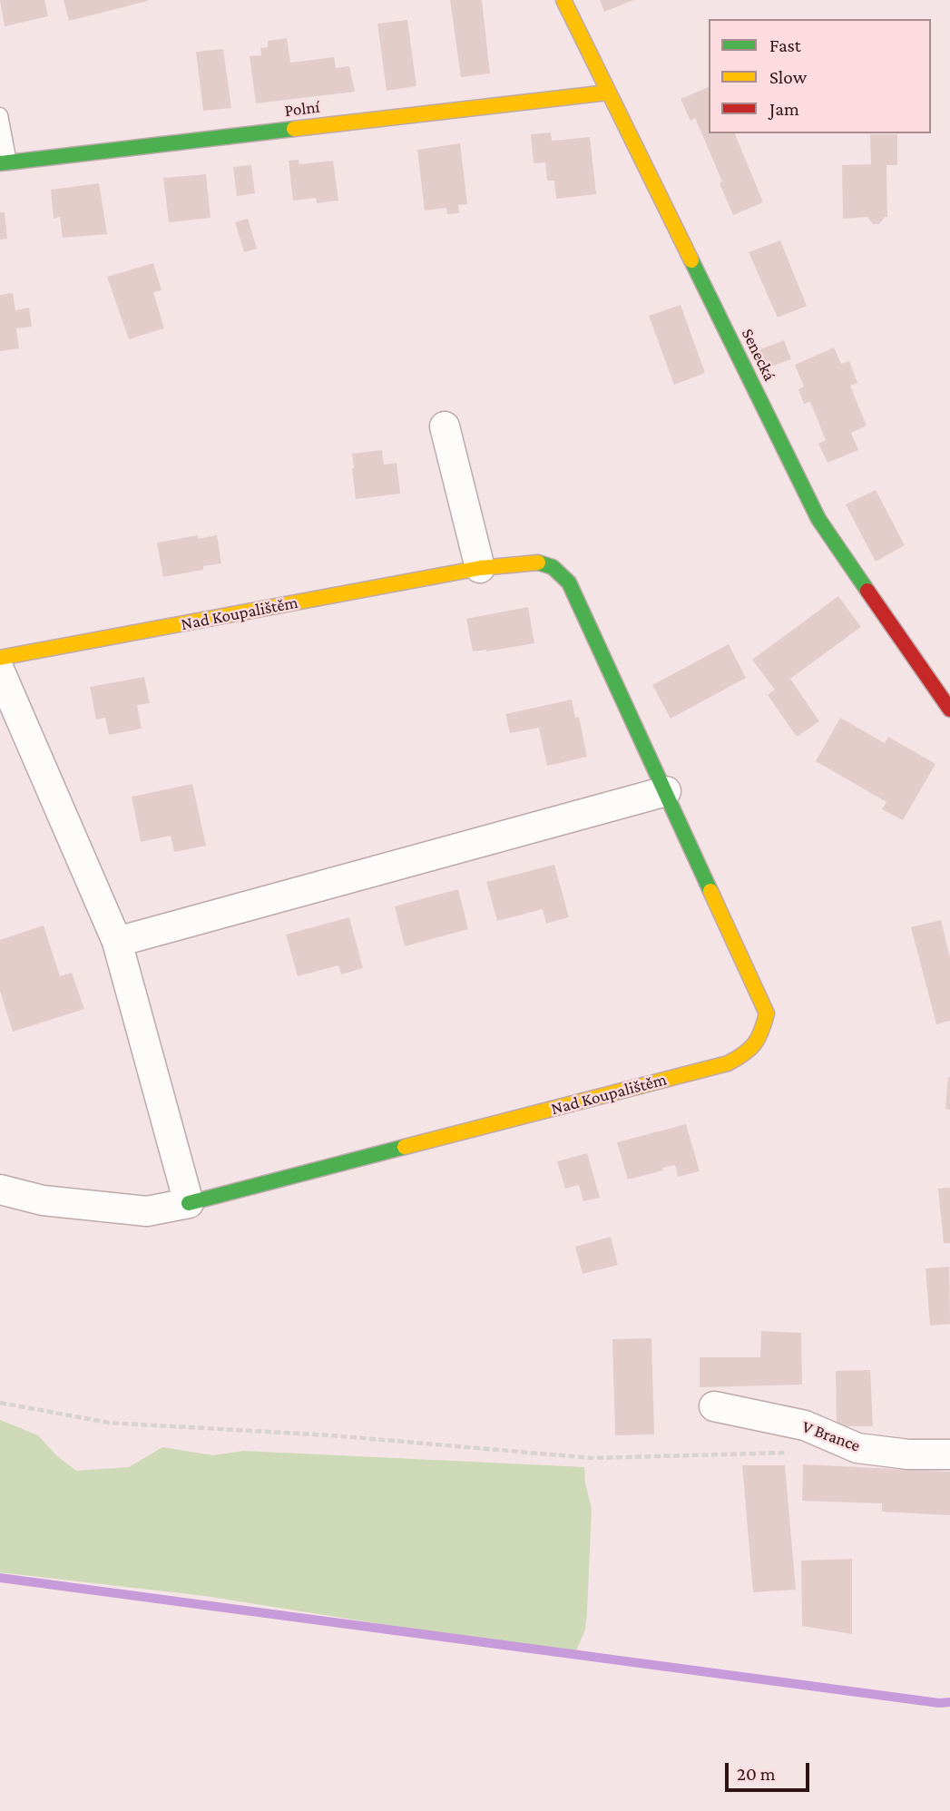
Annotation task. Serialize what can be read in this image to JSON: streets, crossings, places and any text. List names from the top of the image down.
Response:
{
  "streets": {
    "street": [
      "Polní",
      "Senecká",
      "Nad Koupalištěm",
      "V Brance"
    ]
  },
  "crossings": [
    ["Polní", "Senecká"]
  ],
  "legend": ["Fast", "Slow", "Jam"],
  "scale_bar": "20 m"
}
